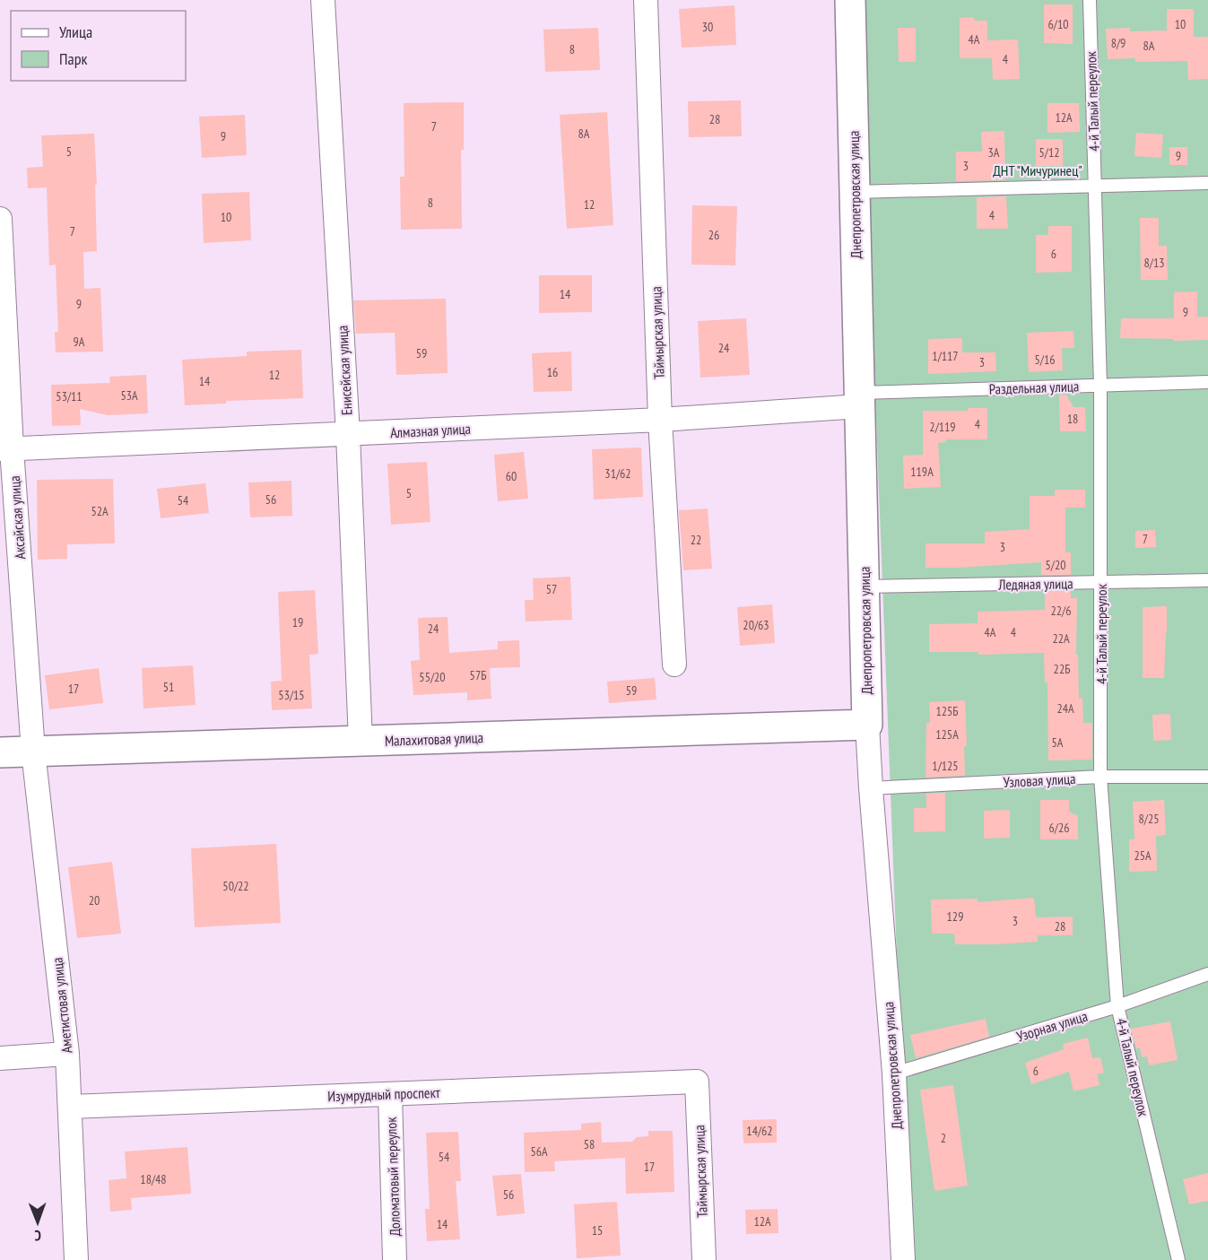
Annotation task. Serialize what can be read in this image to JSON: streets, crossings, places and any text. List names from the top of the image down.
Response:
{
  "streets": {
    "street": [
      "Днепропетровская улица",
      "Таймырская улица",
      "Енисейская улица",
      "Алмазная улица",
      "Аксайская улица",
      "Малахитовая улица",
      "Аметистовая улица",
      "Изумрудный проспект",
      "Доломатовый переулок"
    ],
    "lane": [
      "4-й Талый переулок",
      "Раздельная улица",
      "Ледяная улица",
      "Узловая улица",
      "Узорная улица"
    ]
  },
  "crossings": [
    ["4-й Талый переулок", "Раздельная улица"],
    ["4-й Талый переулок", "Ледяная улица"],
    ["4-й Талый переулок", "Узловая улица"],
    ["4-й Талый переулок", "Узорная улица"],
    ["Днепропетровская улица", "Раздельная улица"],
    ["Днепропетровская улица", "Алмазная улица"],
    ["Днепропетровская улица", "Ледяная улица"],
    ["Днепропетровская улица", "Малахитовая улица"],
    ["Днепропетровская улица", "Узловая улица"],
    ["Днепропетровская улица", "Узорная улица"],
    ["Таймырская улица", "Алмазная улица"],
    ["Таймырская улица", "Изумрудный проспект"],
    ["Енисейская улица", "Алмазная улица"],
    ["Енисейская улица", "Малахитовая улица"],
    ["Раздельная улица", "Алмазная улица"],
    ["Алмазная улица", "Аксайская улица"],
    ["Аксайская улица", "Малахитовая улица"],
    ["Аксайская улица", "Аметистовая улица"],
    ["Малахитовая улица", "Аметистовая улица"],
    ["Аметистовая улица", "Изумрудный проспект"],
    ["Изумрудный проспект", "Доломатовый переулок"]
  ],
  "parks": ["ДНТ \"Мичуринец\""],
  "house_numbers": [
    "6/10",
    "10",
    "30",
    "4А",
    "8/9",
    "8А",
    "8",
    "4",
    "12А",
    "28",
    "7",
    "8А",
    "9",
    "5",
    "3А",
    "5/12",
    "9",
    "3",
    "8",
    "12",
    "4",
    "10",
    "7",
    "26",
    "6",
    "8/13",
    "14",
    "9",
    "9",
    "9А",
    "24",
    "59",
    "1/117",
    "5/16",
    "3",
    "16",
    "12",
    "14",
    "53А",
    "53/11",
    "18",
    "4",
    "2/119",
    "119А",
    "31/62",
    "60",
    "5",
    "56",
    "54",
    "52А",
    "7",
    "22",
    "3",
    "5/20",
    "57",
    "22/6",
    "19",
    "20/63",
    "24",
    "4А",
    "4",
    "22А",
    "22Б",
    "57Б",
    "55/20",
    "51",
    "17",
    "59",
    "53/15",
    "24А",
    "125Б",
    "125А",
    "5А",
    "1/125",
    "8/25",
    "6/26",
    "25А",
    "50/22",
    "20",
    "129",
    "3",
    "28",
    "6",
    "14/62",
    "2",
    "58",
    "56А",
    "54",
    "17",
    "18/48",
    "56",
    "12А",
    "14",
    "15"
  ],
  "legend": ["Улица", "Парк"],
  "north": "bottom"
}
